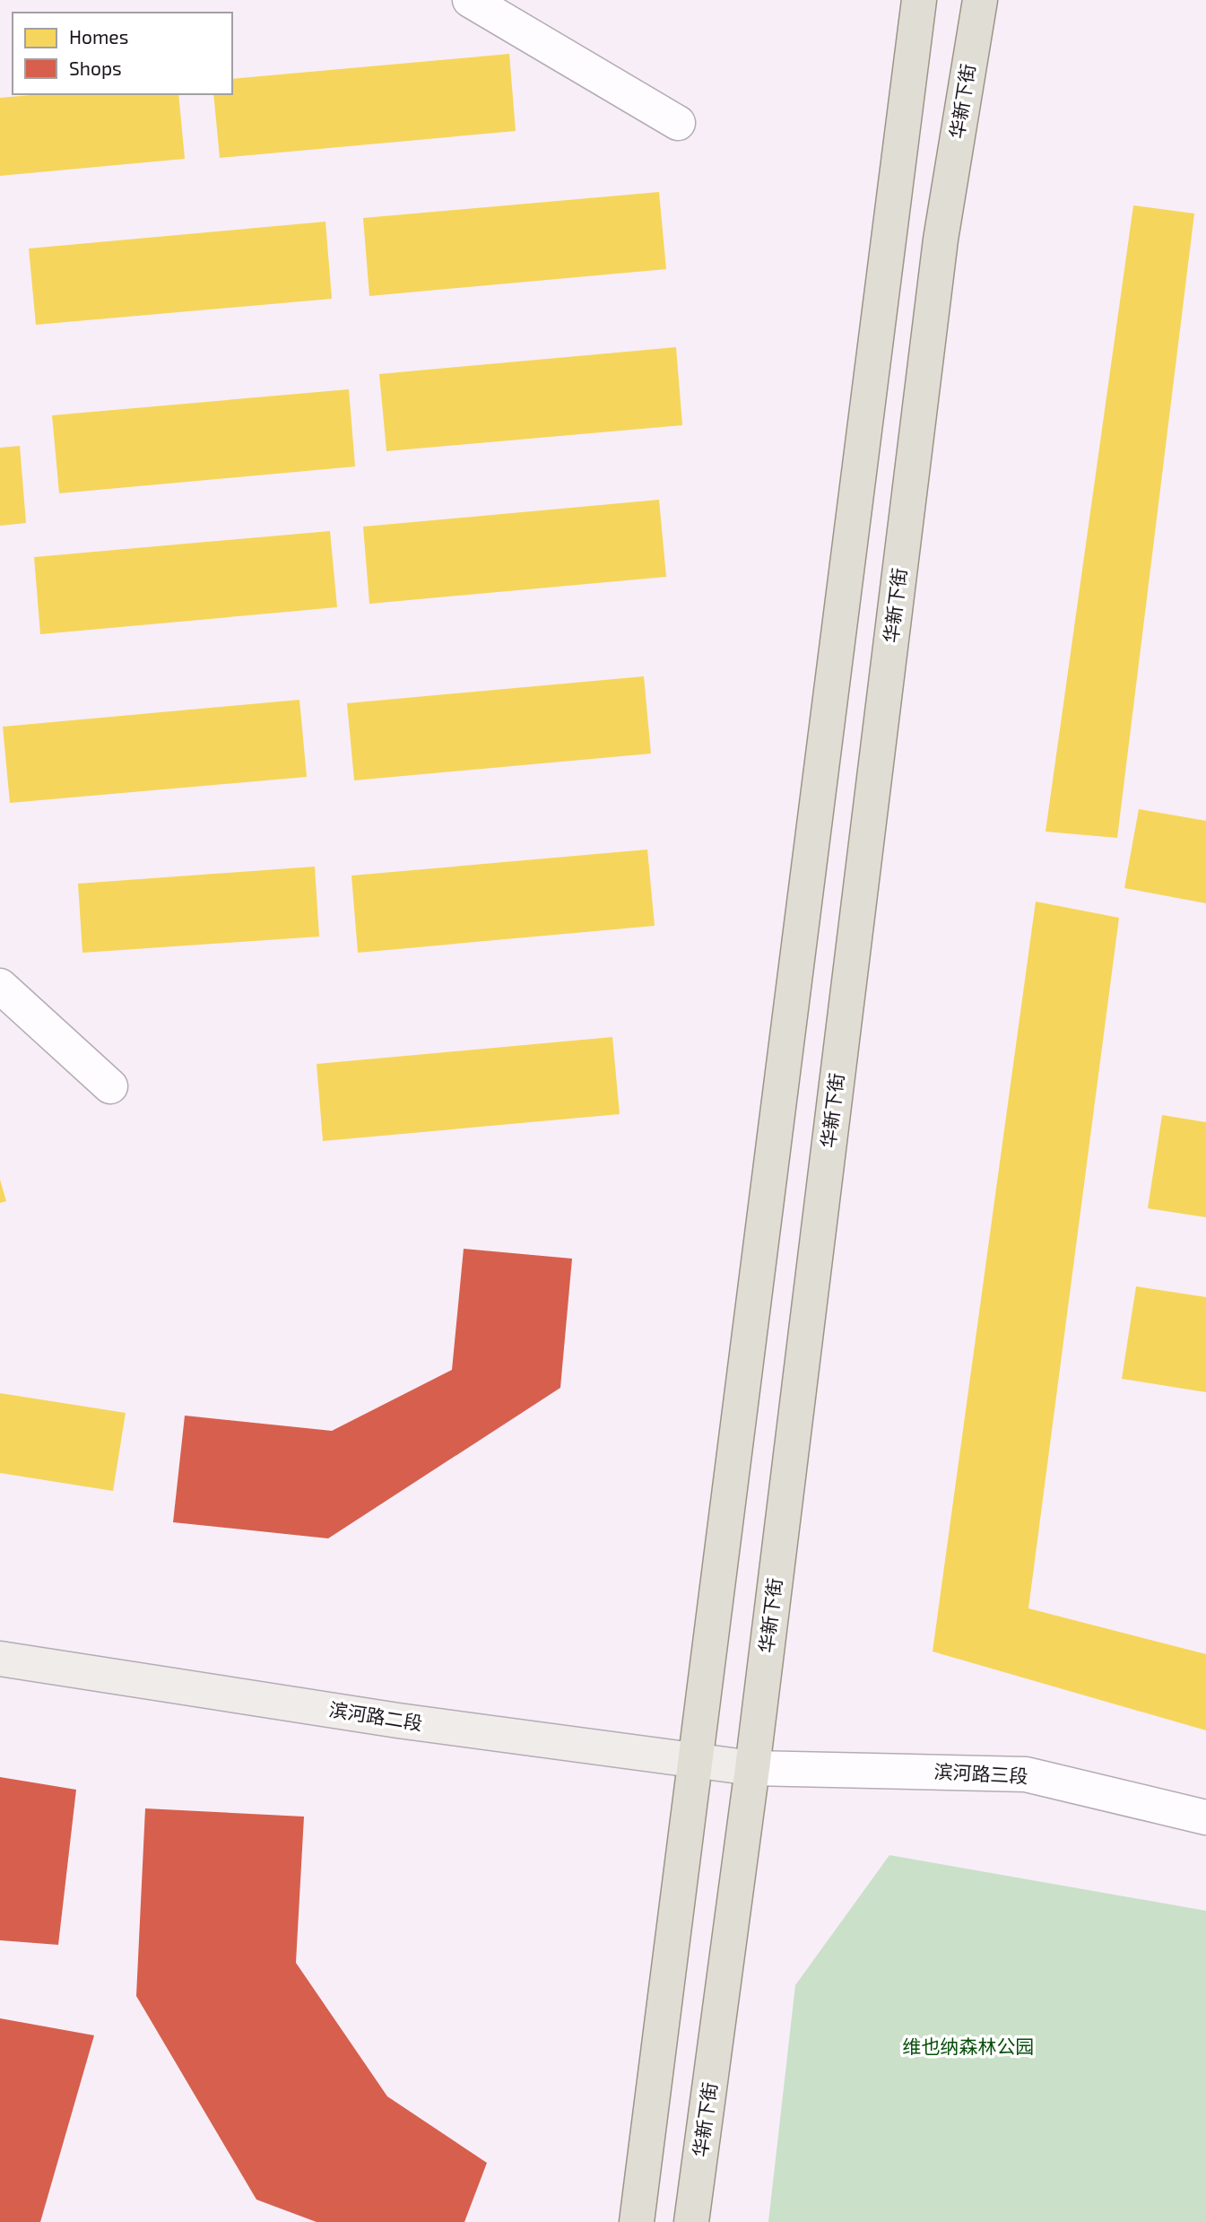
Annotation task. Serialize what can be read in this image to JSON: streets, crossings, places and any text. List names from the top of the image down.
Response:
{
  "streets": {
    "main road": ["华新下街"],
    "street": ["滨河路二段", "滨河路三段"]
  },
  "crossings": [
    ["华新下街", "滨河路二段"],
    ["华新下街", "滨河路三段"],
    ["滨河路二段", "滨河路三段"]
  ],
  "parks": ["维也纳森林公园"],
  "legend": ["Homes", "Shops"]
}
